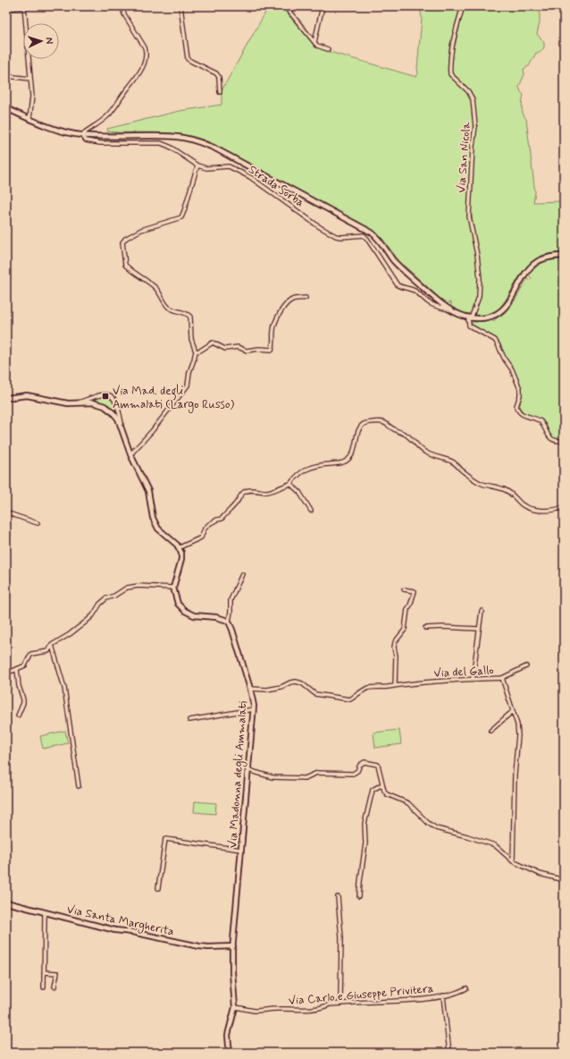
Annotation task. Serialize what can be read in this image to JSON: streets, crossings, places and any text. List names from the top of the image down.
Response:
{
  "streets": {
    "street": [
      "Via San Nicola",
      "Strada Sorba",
      "Via del Gallo",
      "Via Madonna degli Ammalati",
      "Via Santa Margherita",
      "Via Carlo e Giuseppe Privitera"
    ]
  },
  "crossings": [
    ["Via del Gallo", "Via Madonna degli Ammalati"],
    ["Via Madonna degli Ammalati", "Via Santa Margherita"],
    ["Via Madonna degli Ammalati", "Via Carlo e Giuseppe Privitera"]
  ],
  "places": {
    "transit": ["Via Mad. degli Ammalati (Largo Russo)"]
  },
  "north": "right"
}
